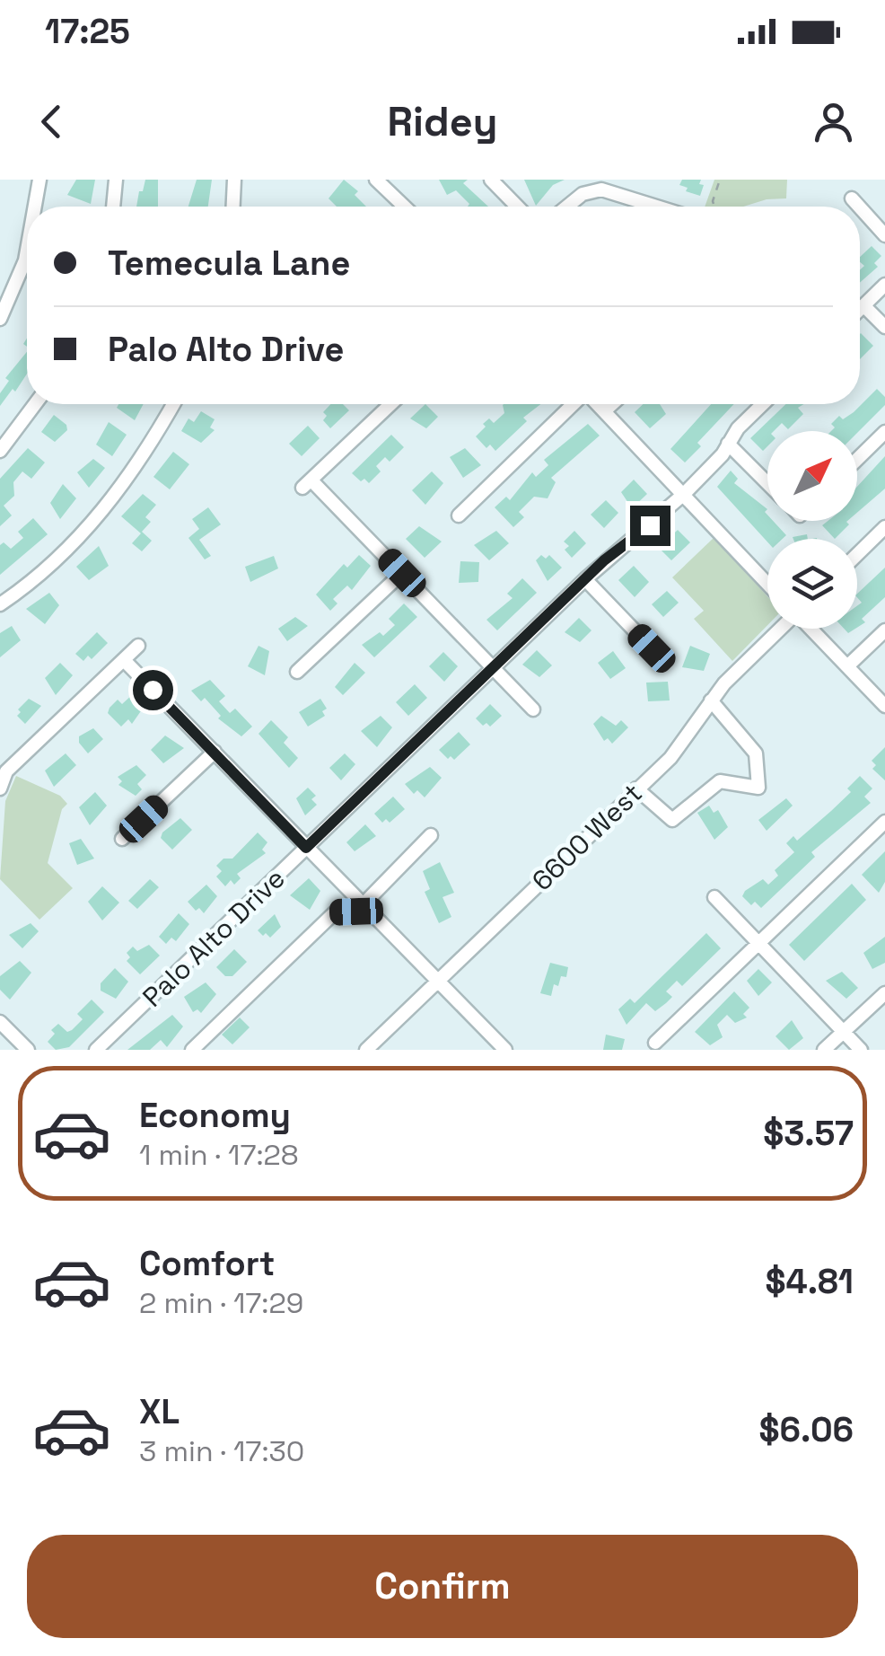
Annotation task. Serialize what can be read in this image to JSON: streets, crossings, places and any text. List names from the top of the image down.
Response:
{
  "streets": {
    "street": ["6600 West", "Palo Alto Drive"]
  },
  "north": "top right",
  "page": {
    "status": "17:25",
    "header": "Ridey",
    "banner": ["Temecula Lane", "Palo Alto Drive"],
    "list": [
      {
        "name": "Economy",
        "note": "1 min · 17:28",
        "value": "$3.57"
      },
      {
        "name": "Comfort",
        "note": "2 min · 17:29",
        "value": "$4.81"
      },
      {
        "name": "XL",
        "note": "3 min · 17:30",
        "value": "$6.06"
      }
    ],
    "buttons": "Confirm"
  }
}
